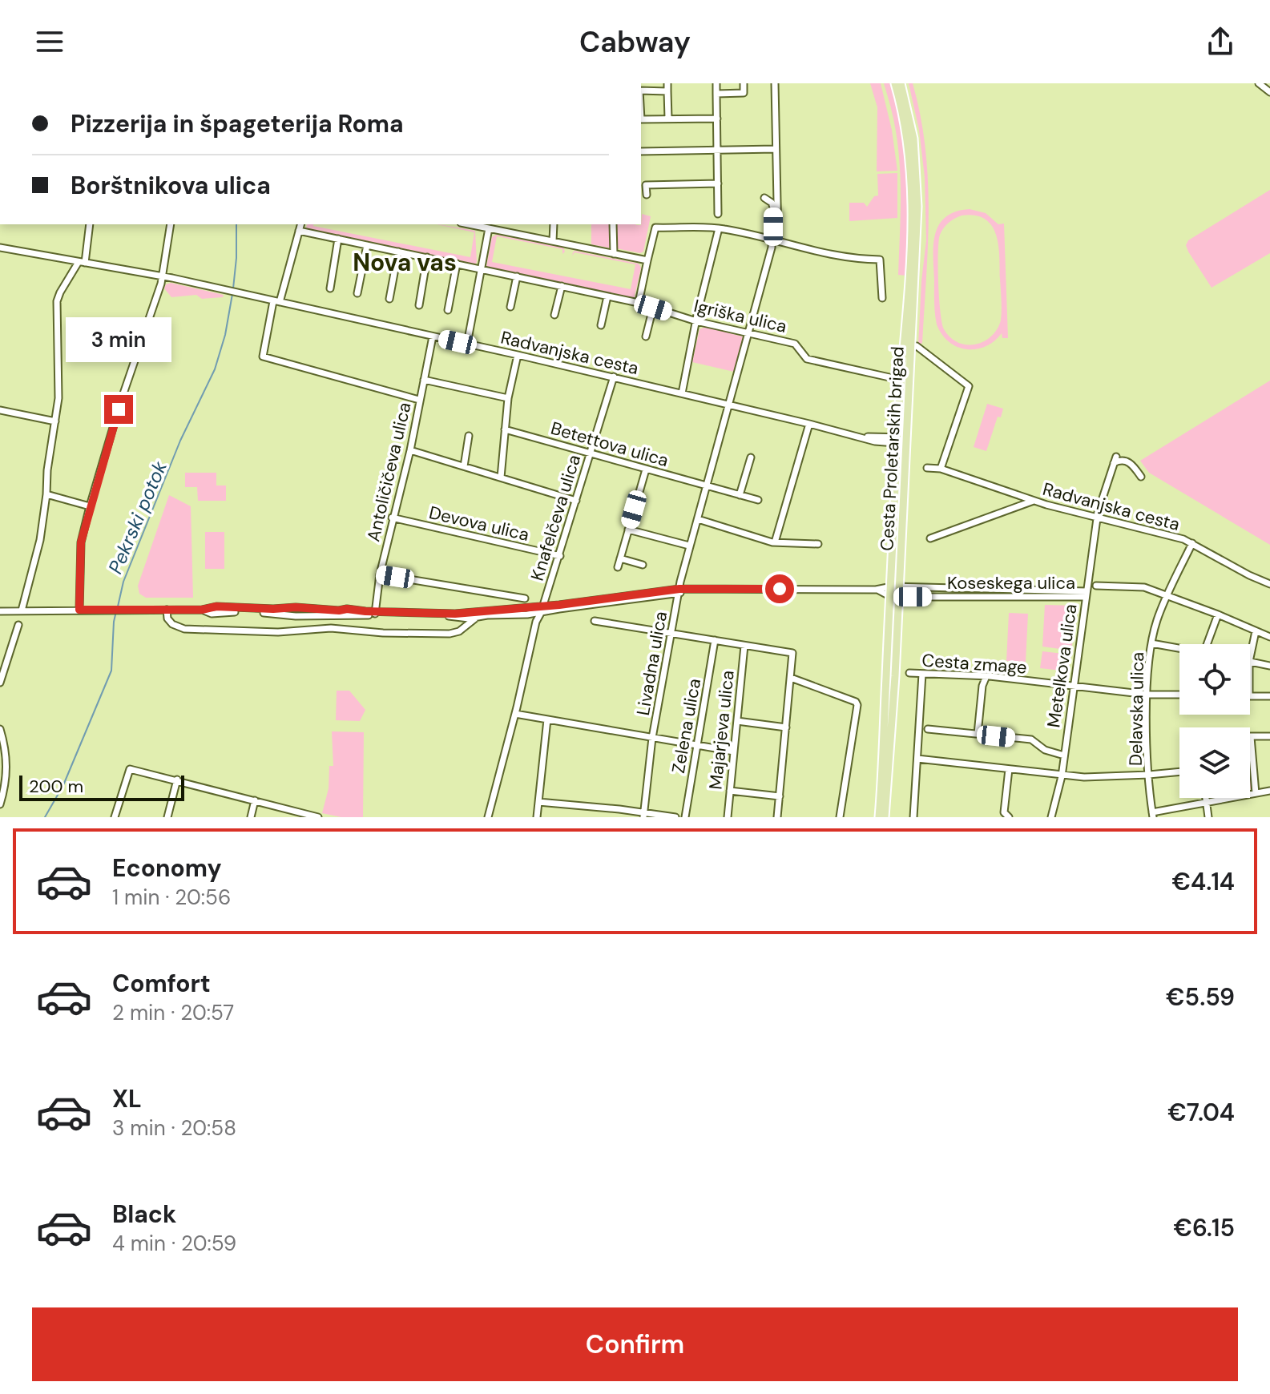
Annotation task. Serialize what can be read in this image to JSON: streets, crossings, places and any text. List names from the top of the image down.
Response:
{
  "streets": {
    "main road": ["Cesta Proletarskih brigad"],
    "street": [
      "Igriška ulica",
      "Radvanjska cesta",
      "Betettova ulica",
      "Antoličičeva ulica",
      "Knafelčeva ulica",
      "Devova ulica",
      "Koseskega ulica",
      "Livadna ulica",
      "Cesta zmage",
      "Metelkova ulica",
      "Delavska ulica",
      "Zelena ulica",
      "Majarjeva ulica"
    ]
  },
  "crossings": [
    ["Igriška ulica", "Livadna ulica"],
    ["Radvanjska cesta", "Cesta Proletarskih brigad"],
    ["Radvanjska cesta", "Antoličičeva ulica"],
    ["Radvanjska cesta", "Knafelčeva ulica"],
    ["Radvanjska cesta", "Livadna ulica"],
    ["Radvanjska cesta", "Metelkova ulica"],
    ["Radvanjska cesta", "Delavska ulica"],
    ["Betettova ulica", "Knafelčeva ulica"],
    ["Betettova ulica", "Livadna ulica"],
    ["Cesta Proletarskih brigad", "Koseskega ulica"],
    ["Antoličičeva ulica", "Devova ulica"],
    ["Knafelčeva ulica", "Devova ulica"],
    ["Koseskega ulica", "Metelkova ulica"],
    ["Koseskega ulica", "Delavska ulica"],
    ["Cesta zmage", "Metelkova ulica"],
    ["Cesta zmage", "Delavska ulica"]
  ],
  "districts": ["Nova vas"],
  "water": ["Pekrski potok"],
  "scale_bar": "200 m",
  "page": {
    "header": "Cabway",
    "banner": ["Pizzerija in špageterija Roma", "Borštnikova ulica"],
    "bubble": "3 min",
    "scale": "200 m",
    "list": [
      {
        "name": "Economy",
        "note": "1 min · 20:56",
        "value": "€4.14"
      },
      {
        "name": "Comfort",
        "note": "2 min · 20:57",
        "value": "€5.59"
      },
      {
        "name": "XL",
        "note": "3 min · 20:58",
        "value": "€7.04"
      },
      {
        "name": "Black",
        "note": "4 min · 20:59",
        "value": "€6.15"
      }
    ],
    "buttons": "Confirm"
  }
}
